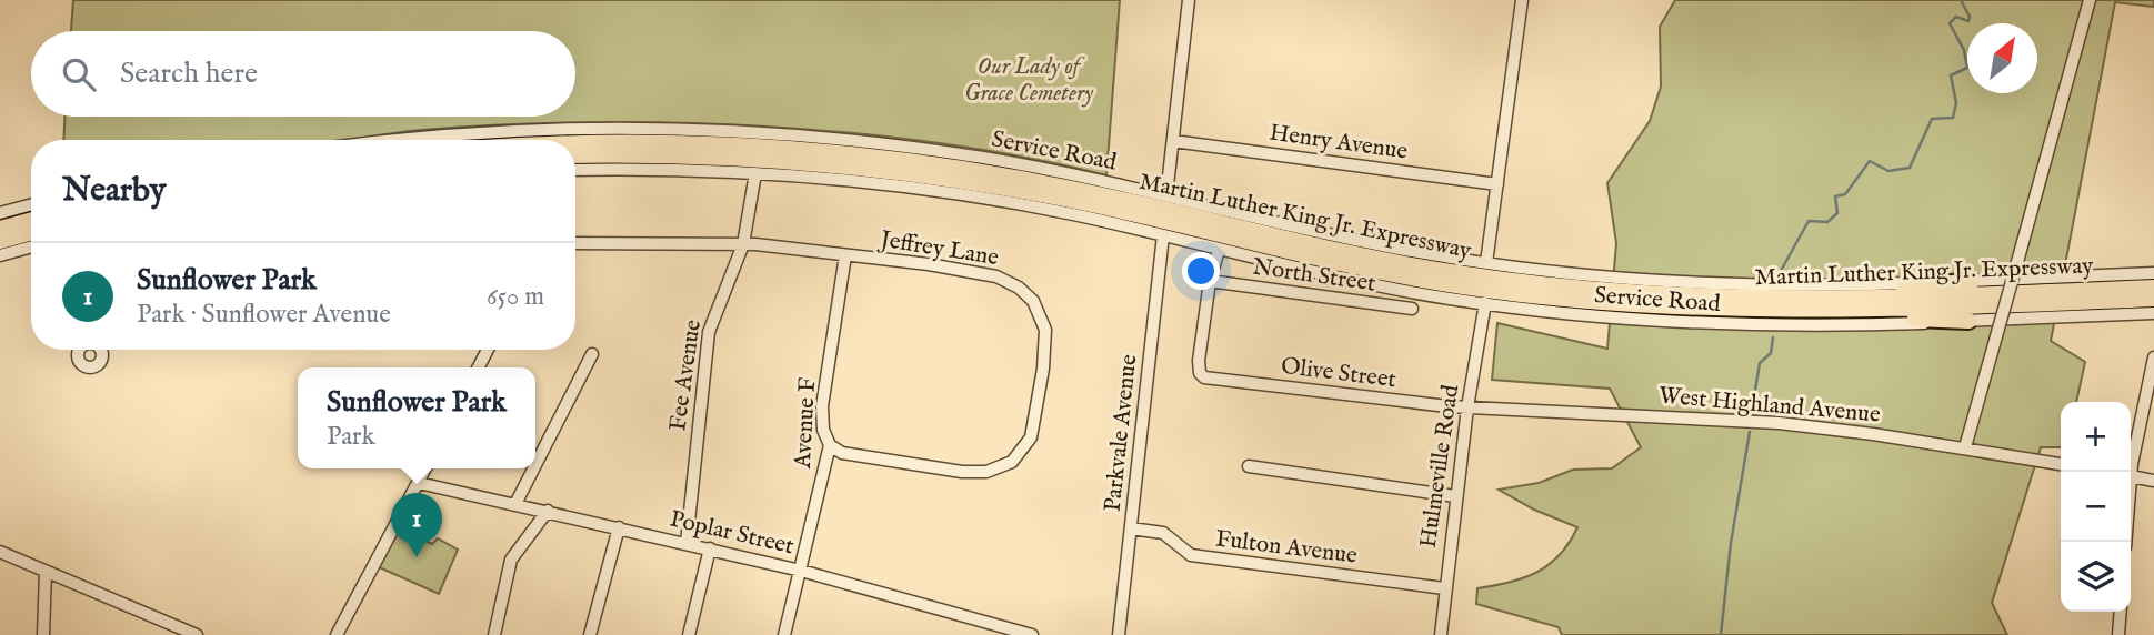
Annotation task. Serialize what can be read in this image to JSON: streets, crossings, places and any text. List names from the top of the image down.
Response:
{
  "streets": {
    "highway": ["Martin Luther King Jr. Expressway"],
    "street": [
      "Henry Avenue",
      "Service Road",
      "Jeffrey Lane",
      "North Street",
      "Olive Street",
      "Fee Avenue",
      "West Highland Avenue",
      "Avenue F",
      "Parkvale Avenue",
      "Hulmeville Road",
      "Poplar Street",
      "Fulton Avenue"
    ]
  },
  "crossings": [
    ["Service Road", "Fee Avenue"],
    ["Service Road", "Parkvale Avenue"],
    ["Service Road", "Hulmeville Road"],
    ["Jeffrey Lane", "Fee Avenue"],
    ["Jeffrey Lane", "Avenue F"],
    ["North Street", "Olive Street"],
    ["Olive Street", "West Highland Avenue"],
    ["Olive Street", "Hulmeville Road"],
    ["Fee Avenue", "Poplar Street"],
    ["West Highland Avenue", "Hulmeville Road"],
    ["Avenue F", "Poplar Street"],
    ["Parkvale Avenue", "Fulton Avenue"],
    ["Hulmeville Road", "Fulton Avenue"]
  ],
  "parks": ["Our Lady of Grace Cemetery"],
  "north": "top right",
  "page": {
    "search": "Search here",
    "heading": "Nearby",
    "list": [
      {
        "mark": "1",
        "name": "Sunflower Park",
        "note": "Park · Sunflower Avenue",
        "value": "650 m"
      }
    ],
    "popup": ["Sunflower Park", "Park"],
    "map_buttons": ["+", "−"],
    "pins": "1"
  }
}
